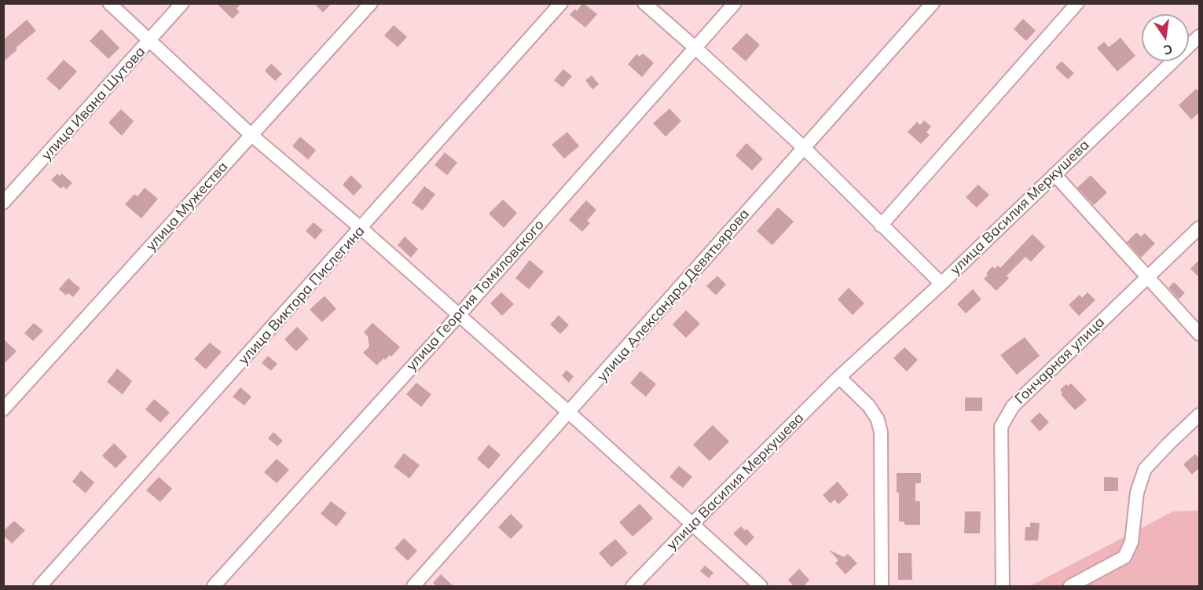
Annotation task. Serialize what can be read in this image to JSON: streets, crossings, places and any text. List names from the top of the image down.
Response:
{
  "streets": {
    "street": [
      "улица Ивана Шутова",
      "улица Мужества",
      "улица Василия Меркушева",
      "улица Виктора Пислегина",
      "улица Георгия Томиловского",
      "улица Александра Девятьярова",
      "Гончарная улица"
    ]
  },
  "north": "bottom"
}
